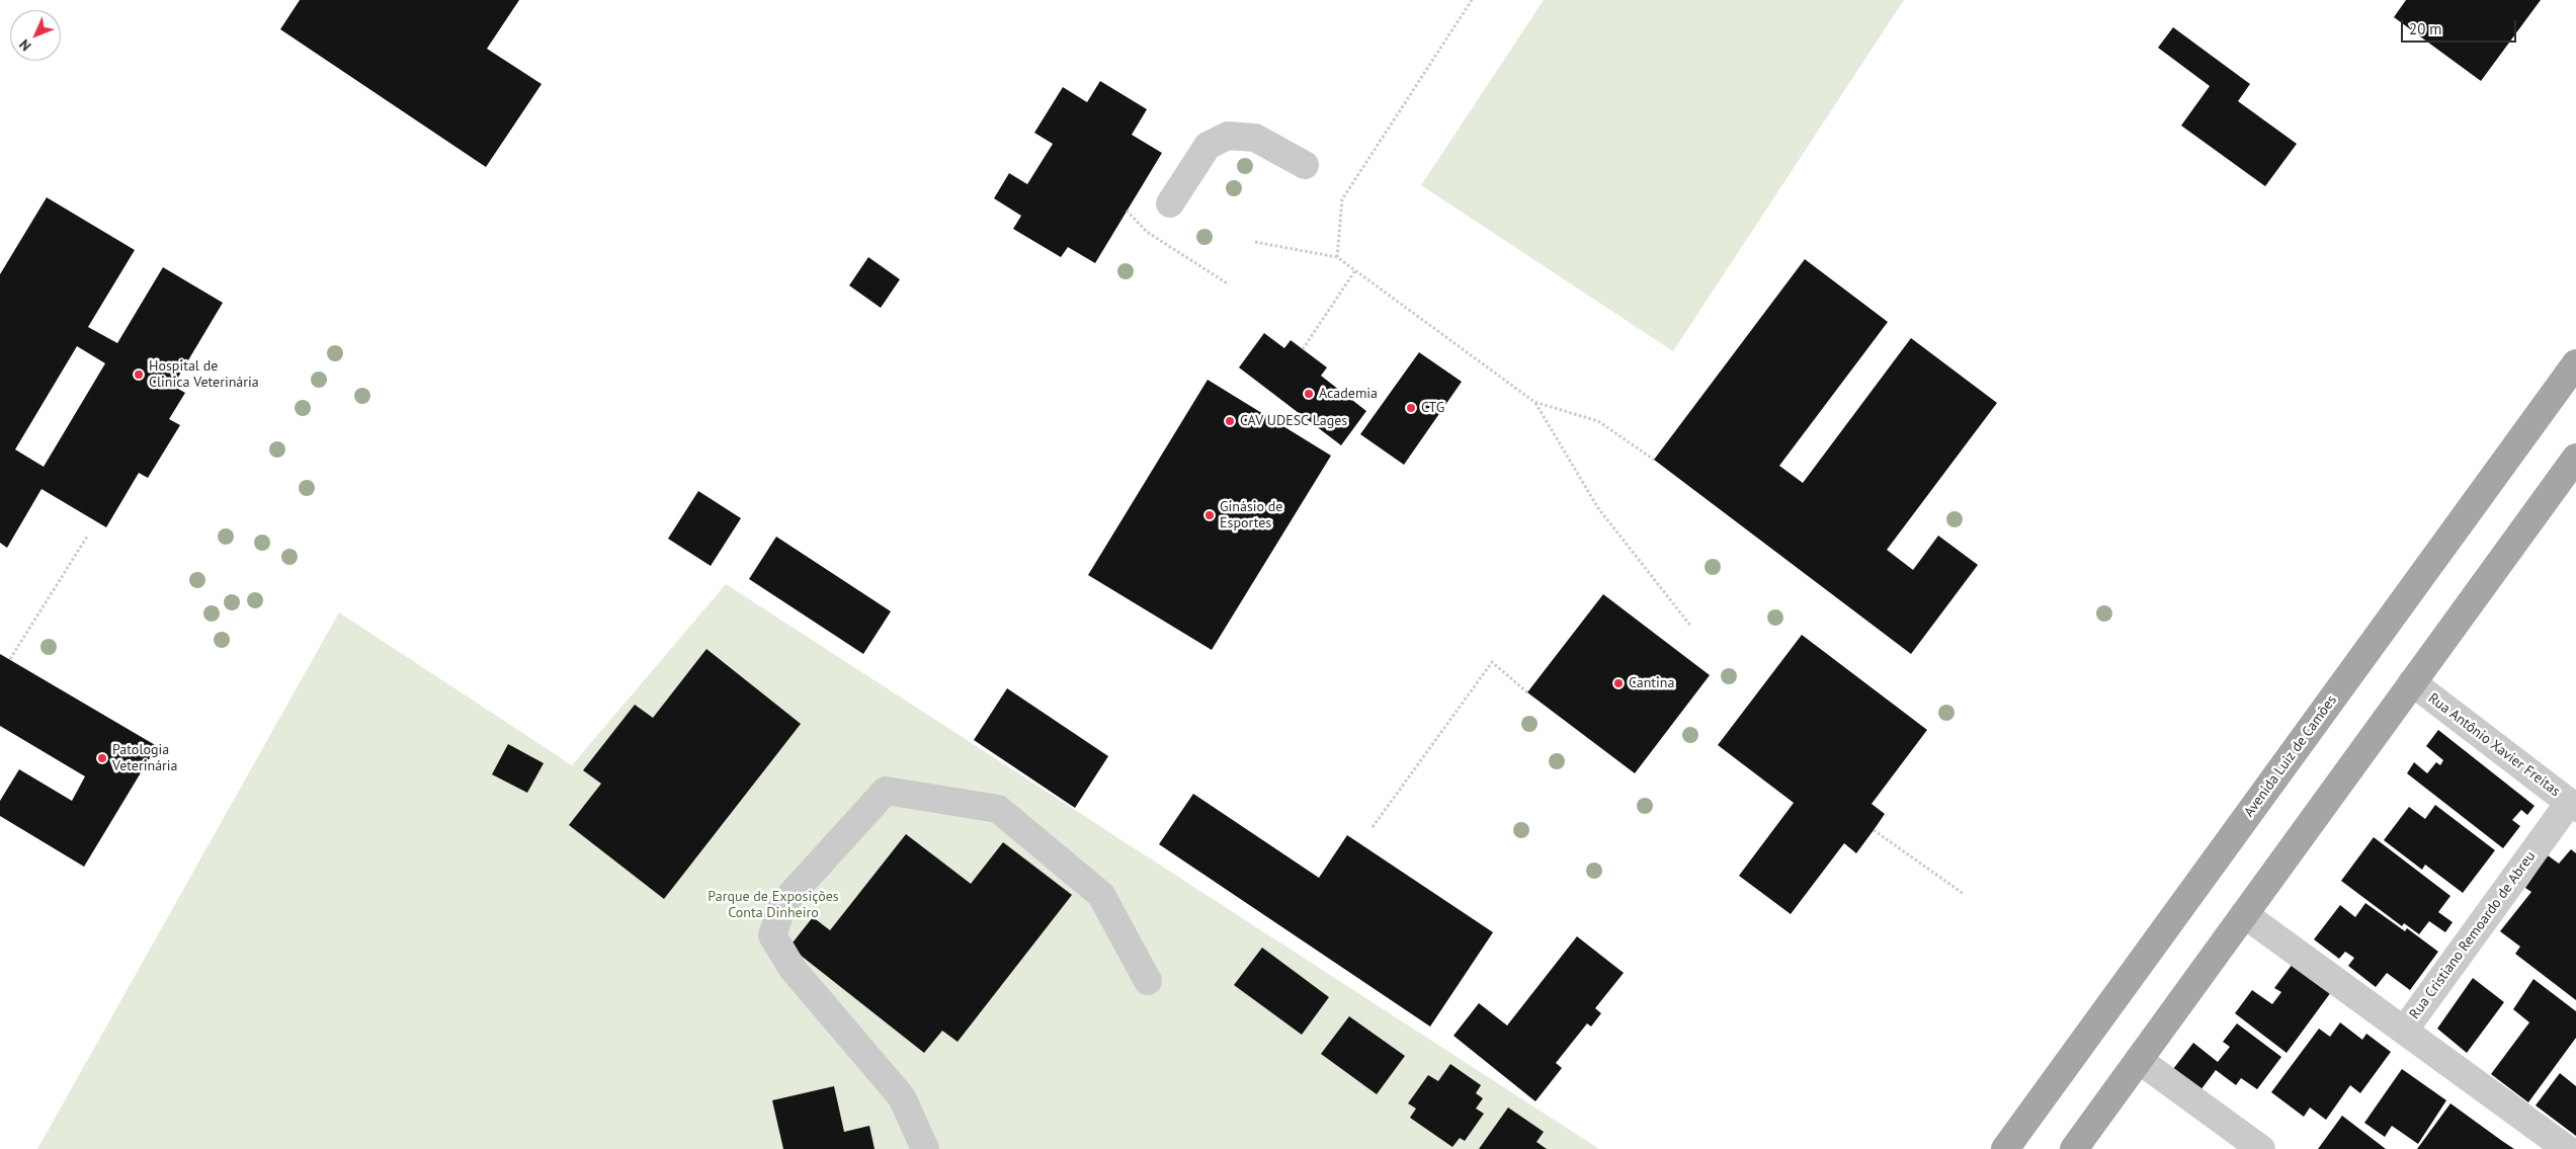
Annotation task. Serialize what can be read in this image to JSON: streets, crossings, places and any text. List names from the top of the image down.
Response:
{
  "streets": {
    "main road": ["Avenida Luiz de Camões"],
    "street": ["Rua Antônio Xavier Freitas", "Rua Cristiano Remoardo de Abreu"]
  },
  "crossings": [
    ["Rua Antônio Xavier Freitas", "Rua Cristiano Remoardo de Abreu"]
  ],
  "parks": ["Parque de Exposições Conta Dinheiro"],
  "places": [
    "Hospital de Clinica Veterinária",
    "Academia",
    "CTG",
    "CAV UDESC Lages",
    "Ginásio de Esportes",
    "Cantina",
    "Patologia Veterinária"
  ],
  "scale_bar": "20 m",
  "north": "bottom left"
}
